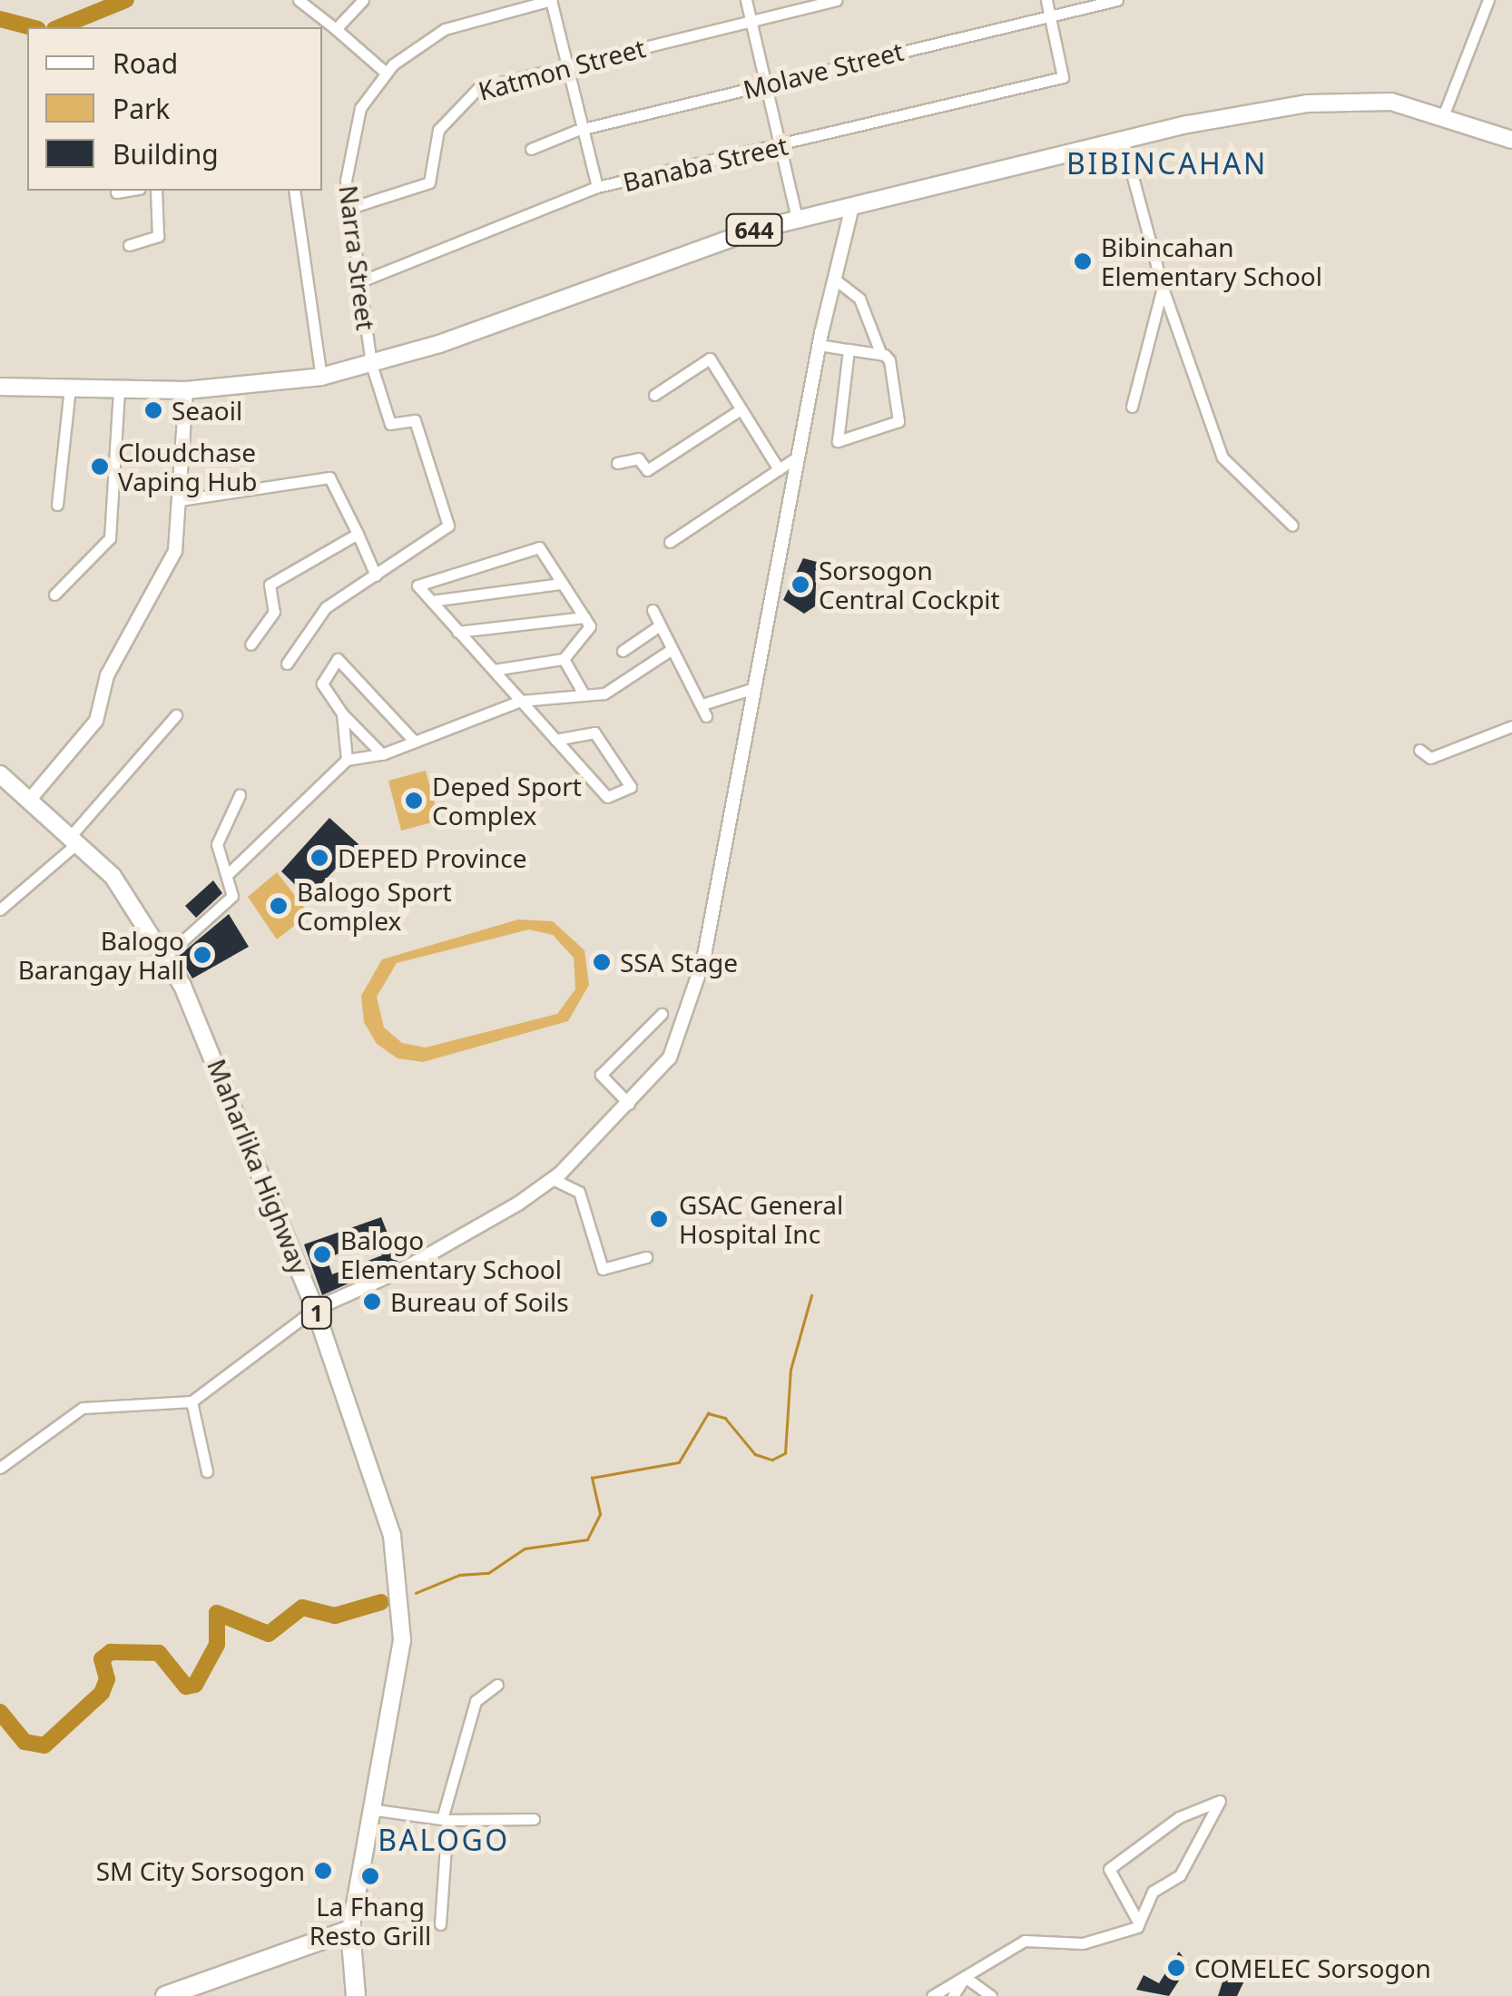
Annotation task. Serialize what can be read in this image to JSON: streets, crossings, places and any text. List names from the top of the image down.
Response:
{
  "streets": {
    "highway": ["Maharlika Highway", "1"],
    "main road": ["644"],
    "street": [
      "Katmon Street",
      "Molave Street",
      "Banaba Street",
      "Narra Street"
    ]
  },
  "crossings": [
    ["Katmon Street", "Narra Street"],
    ["Molave Street", "Banaba Street"],
    ["Banaba Street", "Narra Street"],
    ["644", "Narra Street"]
  ],
  "districts": ["BIBINCAHAN", "BALOGO"],
  "places": [
    "Bibincahan Elementary School",
    "Seaoil",
    "Cloudchase Vaping Hub",
    "Sorsogon Central Cockpit",
    "Deped Sport Complex",
    "DEPED Province",
    "Balogo Sport Complex",
    "Balogo Barangay Hall",
    "SSA Stage",
    "GSAC General Hospital Inc",
    "Balogo Elementary School",
    "Bureau of Soils",
    "SM City Sorsogon",
    "La Fhang Resto Grill",
    "COMELEC Sorsogon"
  ],
  "legend": ["Road", "Park", "Building"]
}
